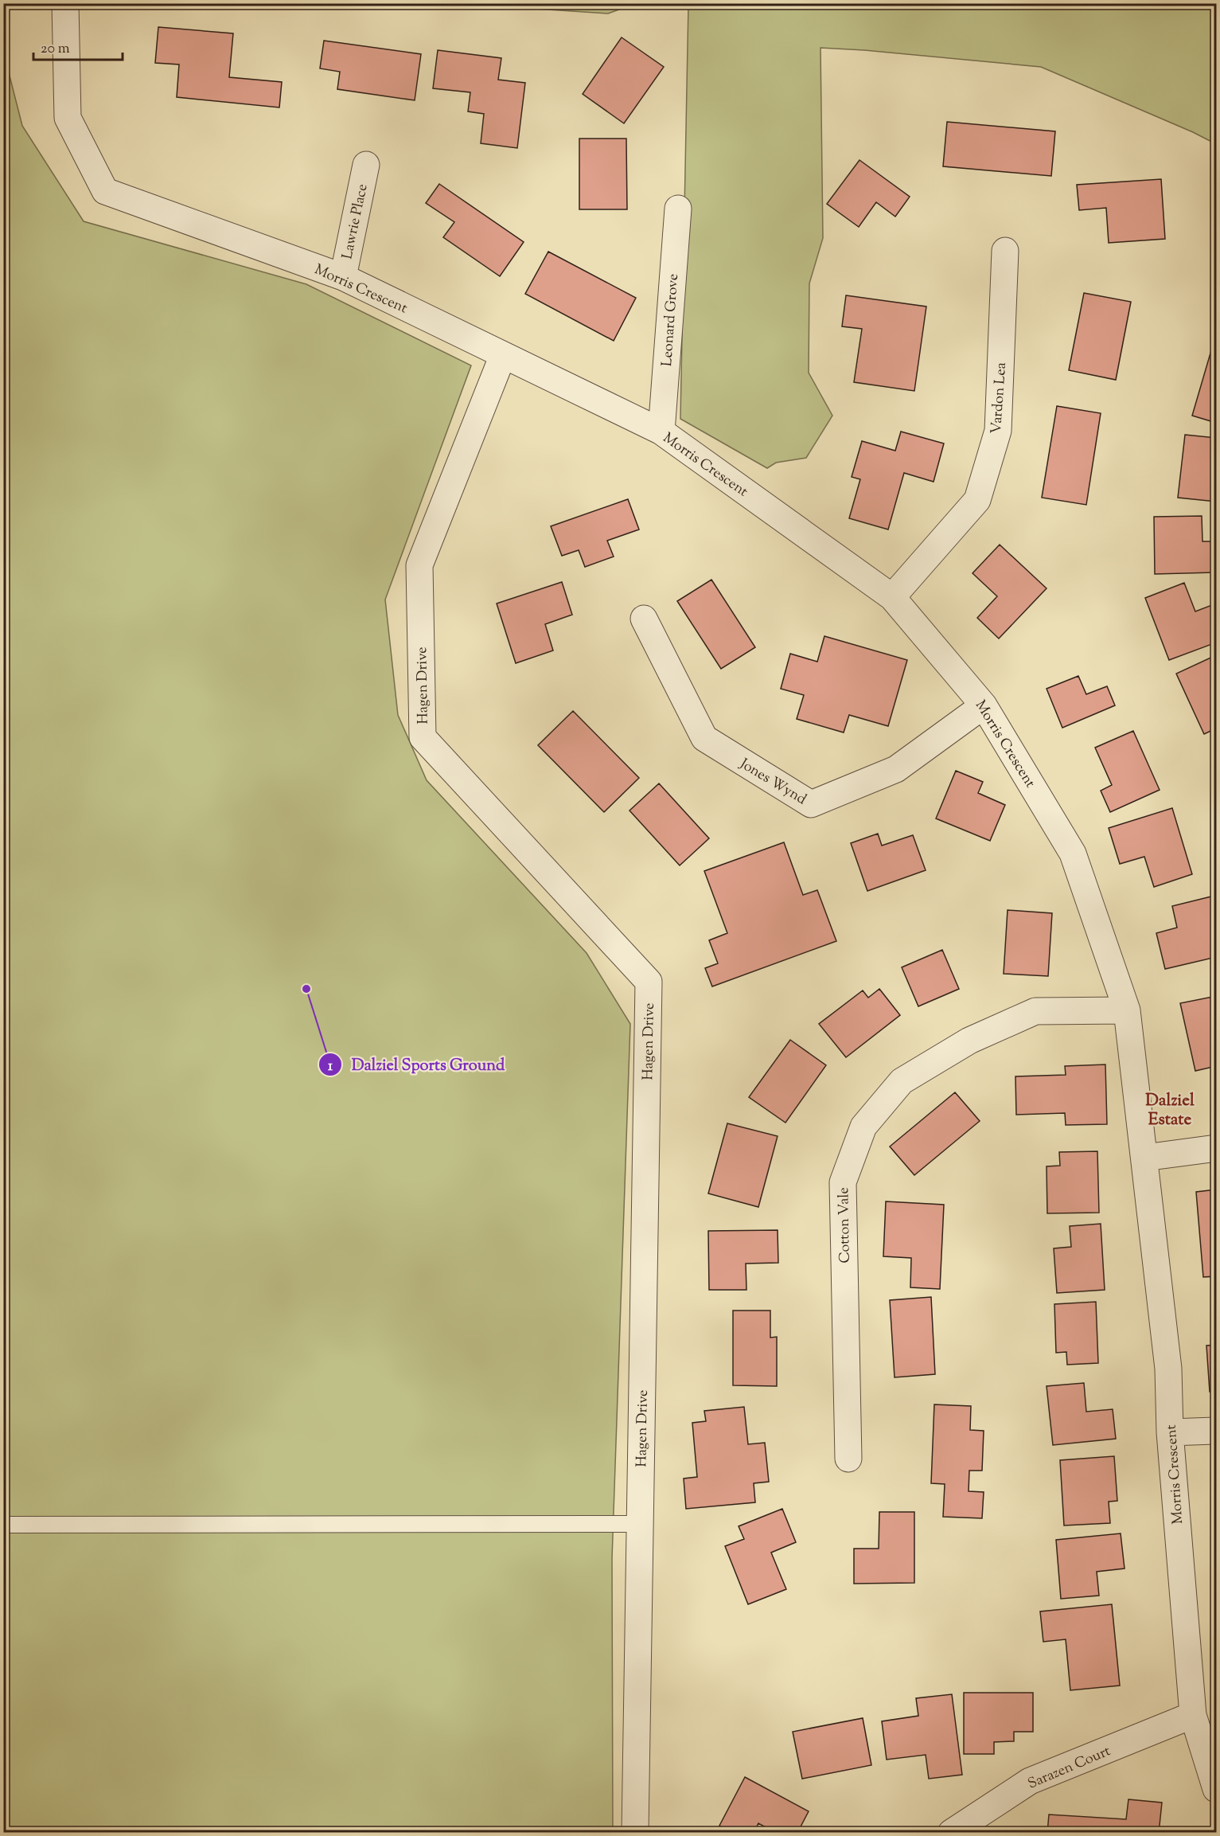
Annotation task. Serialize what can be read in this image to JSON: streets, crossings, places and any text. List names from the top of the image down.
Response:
{
  "streets": {
    "street": [
      "Lawrie Place",
      "Morris Crescent",
      "Leonard Grove",
      "Vardon Lea",
      "Hagen Drive",
      "Jones Wynd",
      "Cotton Vale",
      "Sarazen Court"
    ]
  },
  "crossings": [
    ["Lawrie Place", "Morris Crescent"],
    ["Morris Crescent", "Leonard Grove"],
    ["Morris Crescent", "Vardon Lea"],
    ["Morris Crescent", "Hagen Drive"],
    ["Morris Crescent", "Jones Wynd"],
    ["Morris Crescent", "Cotton Vale"],
    ["Morris Crescent", "Sarazen Court"]
  ],
  "districts": ["Dalziel Estate"],
  "places": ["Dalziel Sports Ground"],
  "scale_bar": "20 m"
}
